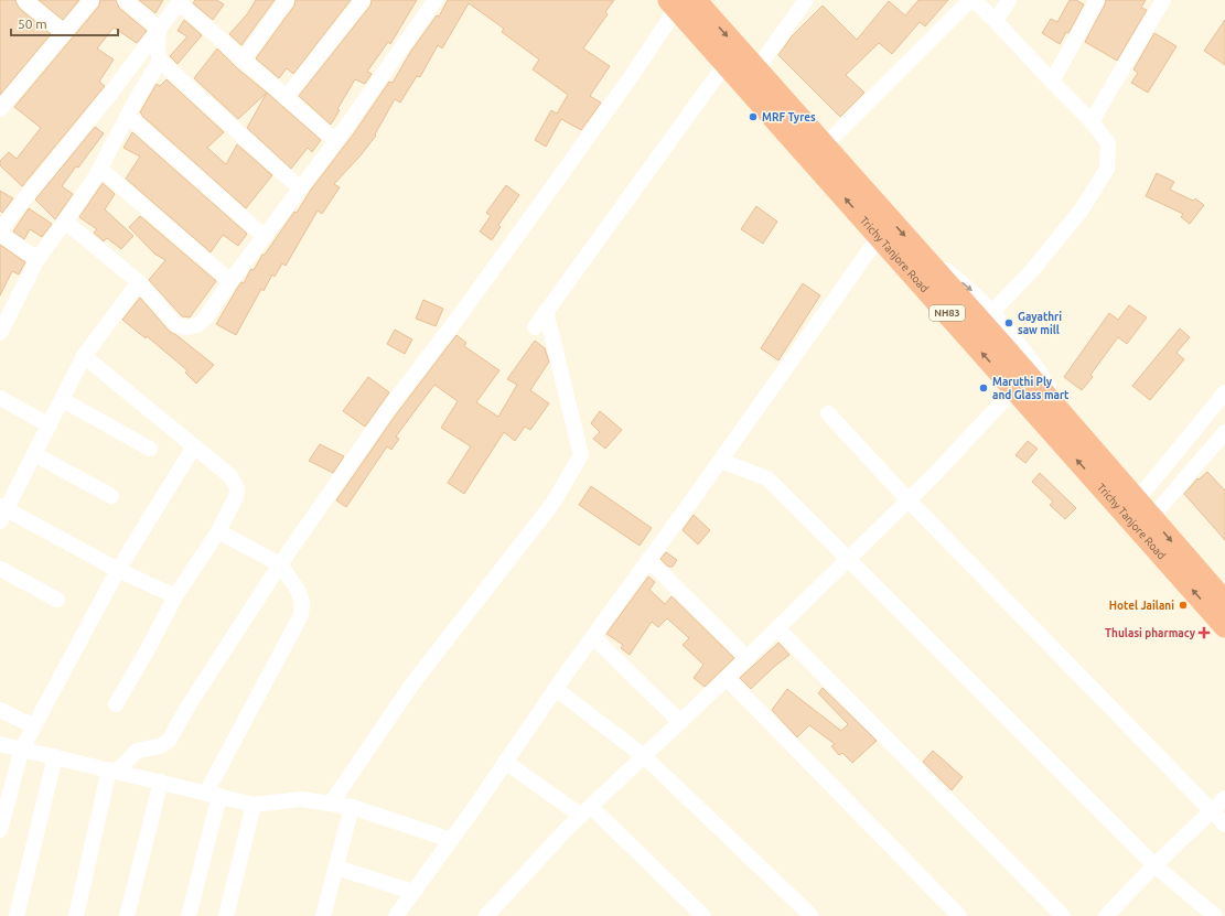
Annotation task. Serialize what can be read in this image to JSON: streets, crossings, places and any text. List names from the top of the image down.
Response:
{
  "streets": {
    "highway": ["Trichy Tanjore Road", "NH83"]
  },
  "places": {
    "other": [
      "MRF Tyres",
      "Gayathri saw mill",
      "Maruthi Ply and Glass mart",
      "Hotel Jailani"
    ],
    "health": ["Thulasi pharmacy"]
  },
  "scale_bar": "50 m"
}
